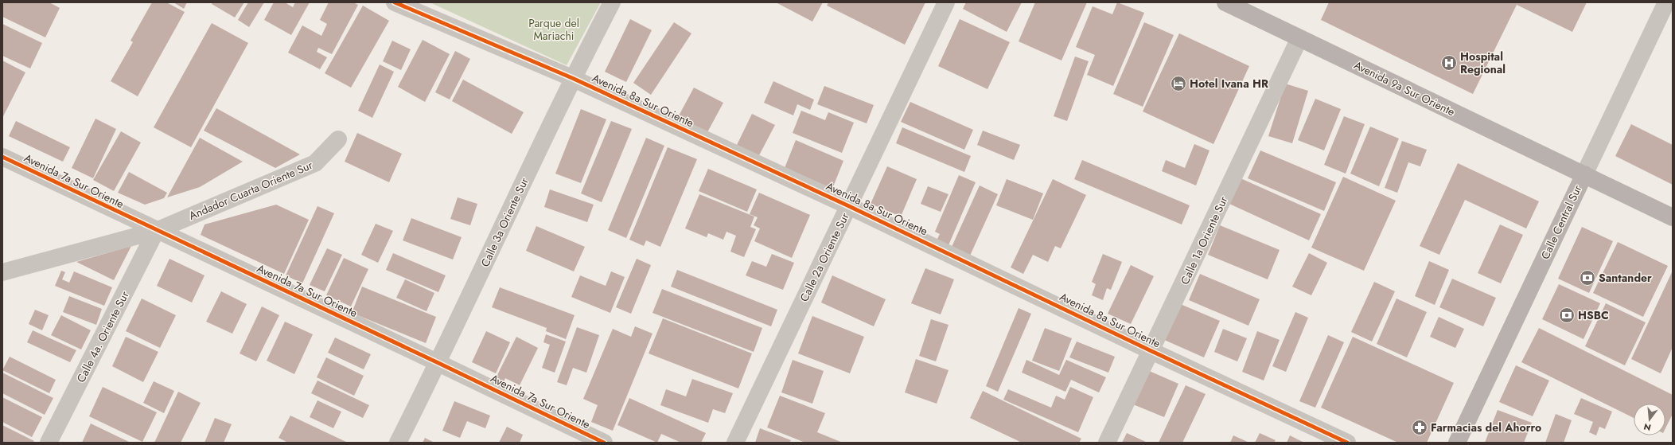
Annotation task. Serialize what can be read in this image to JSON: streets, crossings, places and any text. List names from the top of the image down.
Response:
{
  "streets": {
    "main road": ["Avenida 9a Sur Oriente", "Calle Central Sur"],
    "street": [
      "Avenida 8a Sur Oriente",
      "Avenida 7a Sur Oriente",
      "Andador Cuarta Oriente Sur",
      "Calle 3a Oriente Sur",
      "Calle 1a Oriente Sur",
      "Calle 2a Oriente Sur",
      "Calle 4a. Oriente Sur"
    ]
  },
  "crossings": [
    ["Avenida 9a Sur Oriente", "Calle Central Sur"],
    ["Avenida 9a Sur Oriente", "Calle 1a Oriente Sur"],
    ["Avenida 8a Sur Oriente", "Calle 3a Oriente Sur"],
    ["Avenida 8a Sur Oriente", "Calle 1a Oriente Sur"],
    ["Avenida 8a Sur Oriente", "Calle 2a Oriente Sur"],
    ["Avenida 7a Sur Oriente", "Andador Cuarta Oriente Sur"],
    ["Avenida 7a Sur Oriente", "Calle 3a Oriente Sur"],
    ["Avenida 7a Sur Oriente", "Calle 4a. Oriente Sur"],
    ["Andador Cuarta Oriente Sur", "Calle 4a. Oriente Sur"]
  ],
  "parks": ["Parque del Mariachi"],
  "places": {
    "hospital": ["Hospital Regional"],
    "hotel": ["Hotel Ivana HR"],
    "bank": ["Santander", "HSBC"],
    "pharmacy": ["Farmacias del Ahorro"]
  },
  "north": "bottom"
}
